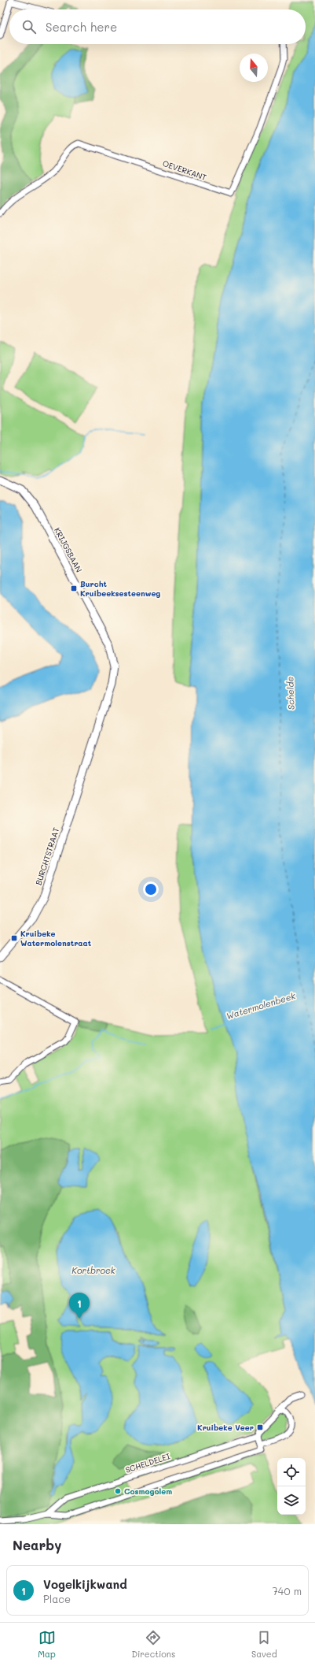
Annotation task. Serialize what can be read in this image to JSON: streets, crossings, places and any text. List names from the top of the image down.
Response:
{
  "streets": {
    "main road": ["KRIJGSBAAN", "BURCHTSTRAAT"],
    "street": ["OEVERKANT", "SCHELDELEI"]
  },
  "crossings": [
    ["KRIJGSBAAN", "BURCHTSTRAAT"]
  ],
  "water": ["Schelde", "Watermolenbeek", "Kortbroek"],
  "places": {
    "transit": ["Burcht Kruibeeksesteenweg", "Kruibeke Watermolenstraat", "Kruibeke Veer"],
    "other": ["Cosmogolem"]
  },
  "north": "top",
  "page": {
    "search": "Search here",
    "pins": "1",
    "heading": "Nearby",
    "list": [
      {
        "mark": "1",
        "name": "Vogelkijkwand",
        "note": "Place",
        "value": "740 m"
      }
    ],
    "nav": ["Map", "Directions", "Saved"]
  }
}
